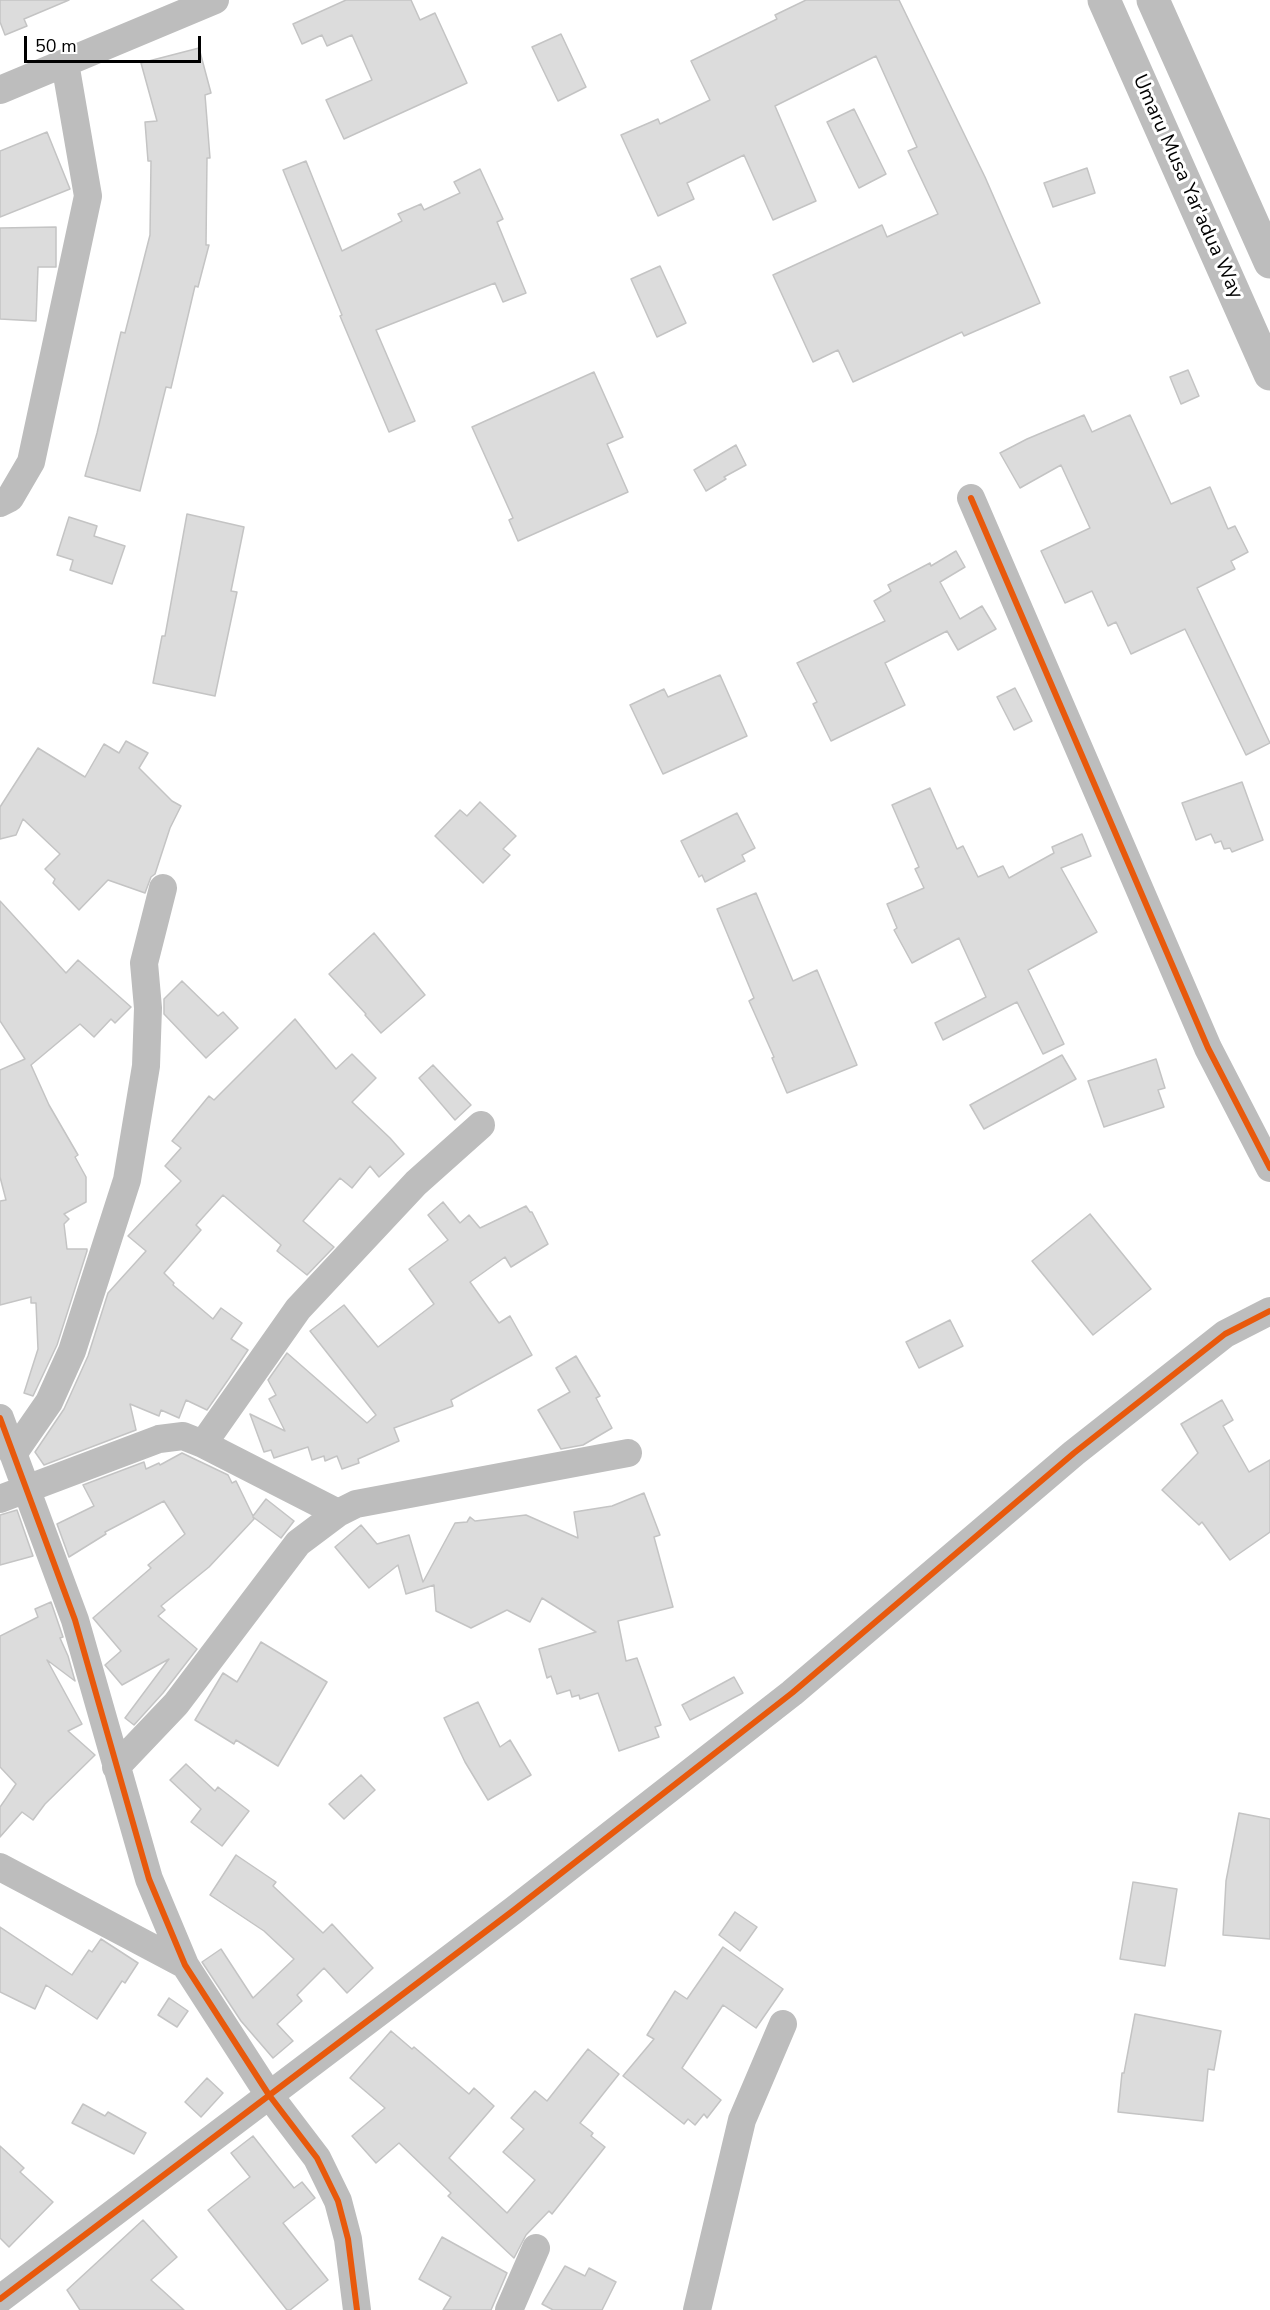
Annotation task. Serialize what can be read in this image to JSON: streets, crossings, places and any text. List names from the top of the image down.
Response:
{
  "streets": {
    "main road": ["Umaru Musa Yar'adua Way"]
  },
  "scale_bar": "50 m"
}
